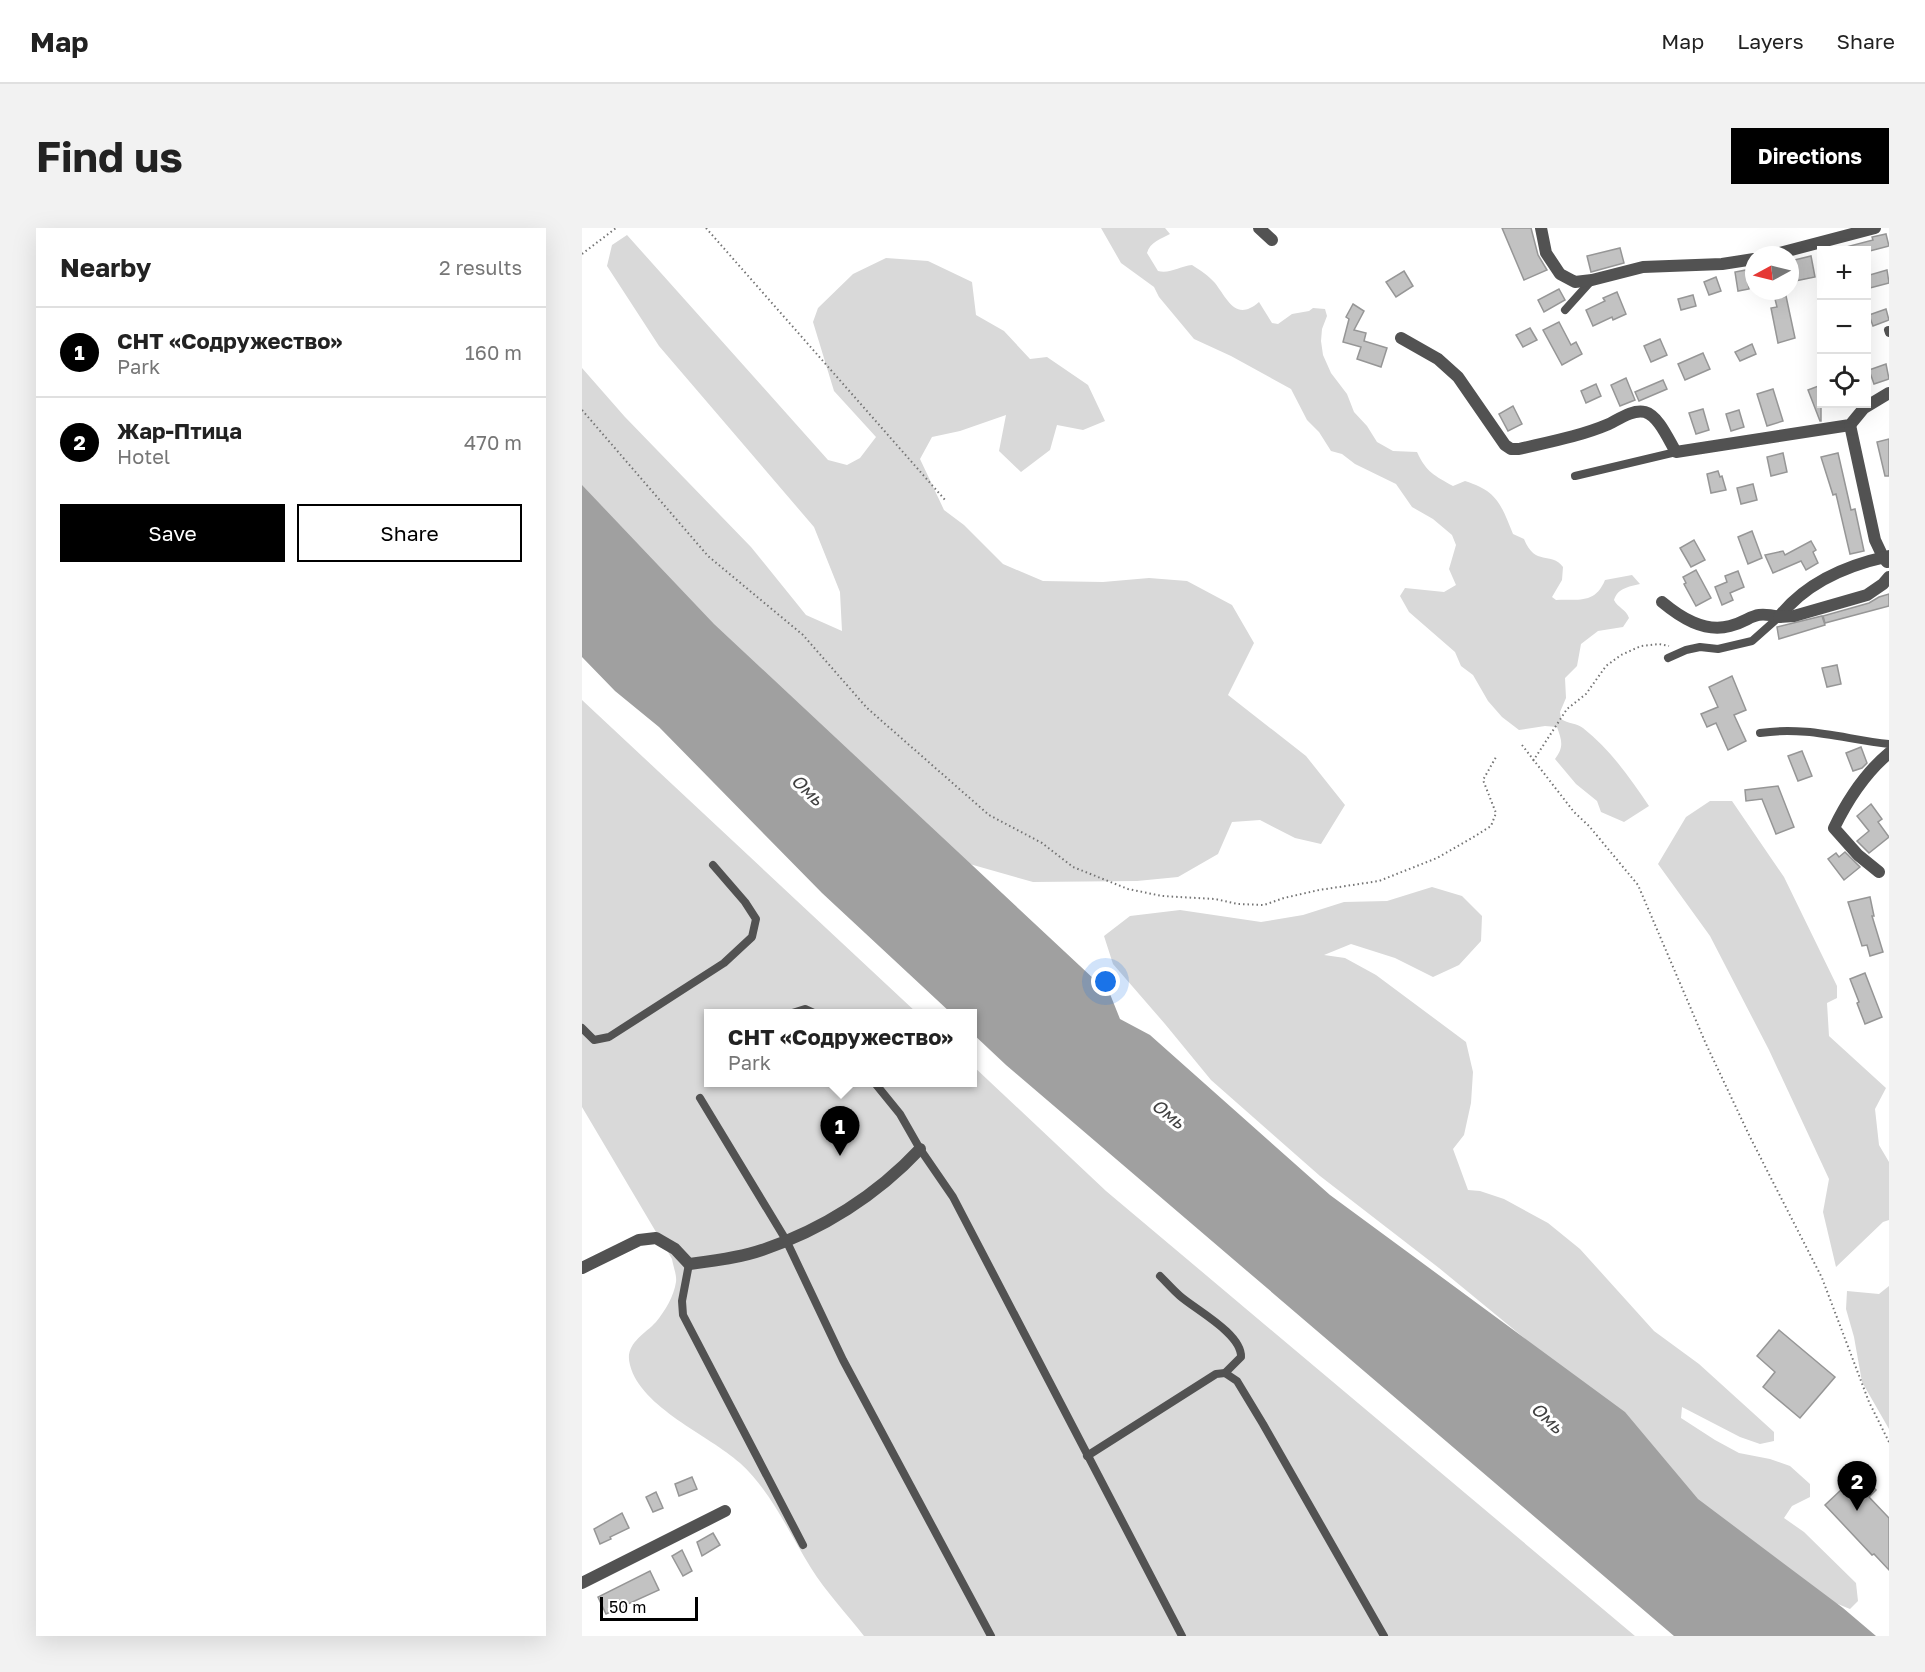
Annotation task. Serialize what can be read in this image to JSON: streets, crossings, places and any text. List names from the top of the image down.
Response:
{
  "water": ["Омь"],
  "scale_bar": "50 m",
  "north": "left",
  "page": {
    "header": "Map",
    "nav": ["Map", "Layers", "Share"],
    "buttons": [
      "Directions",
      ["Save", "Share"]
    ],
    "title": "Find us",
    "heading": ["Nearby", "2 results"],
    "map_buttons": ["+", "−"],
    "list": [
      {
        "mark": "1",
        "name": "СНТ «Содружество»",
        "note": "Park",
        "value": "160 m"
      },
      {
        "mark": "2",
        "name": "Жар-Птица",
        "note": "Hotel",
        "value": "470 m"
      }
    ],
    "popup": ["СНТ «Содружество»", "Park"],
    "pins": ["1", "2"],
    "scale": "50 m"
  }
}
